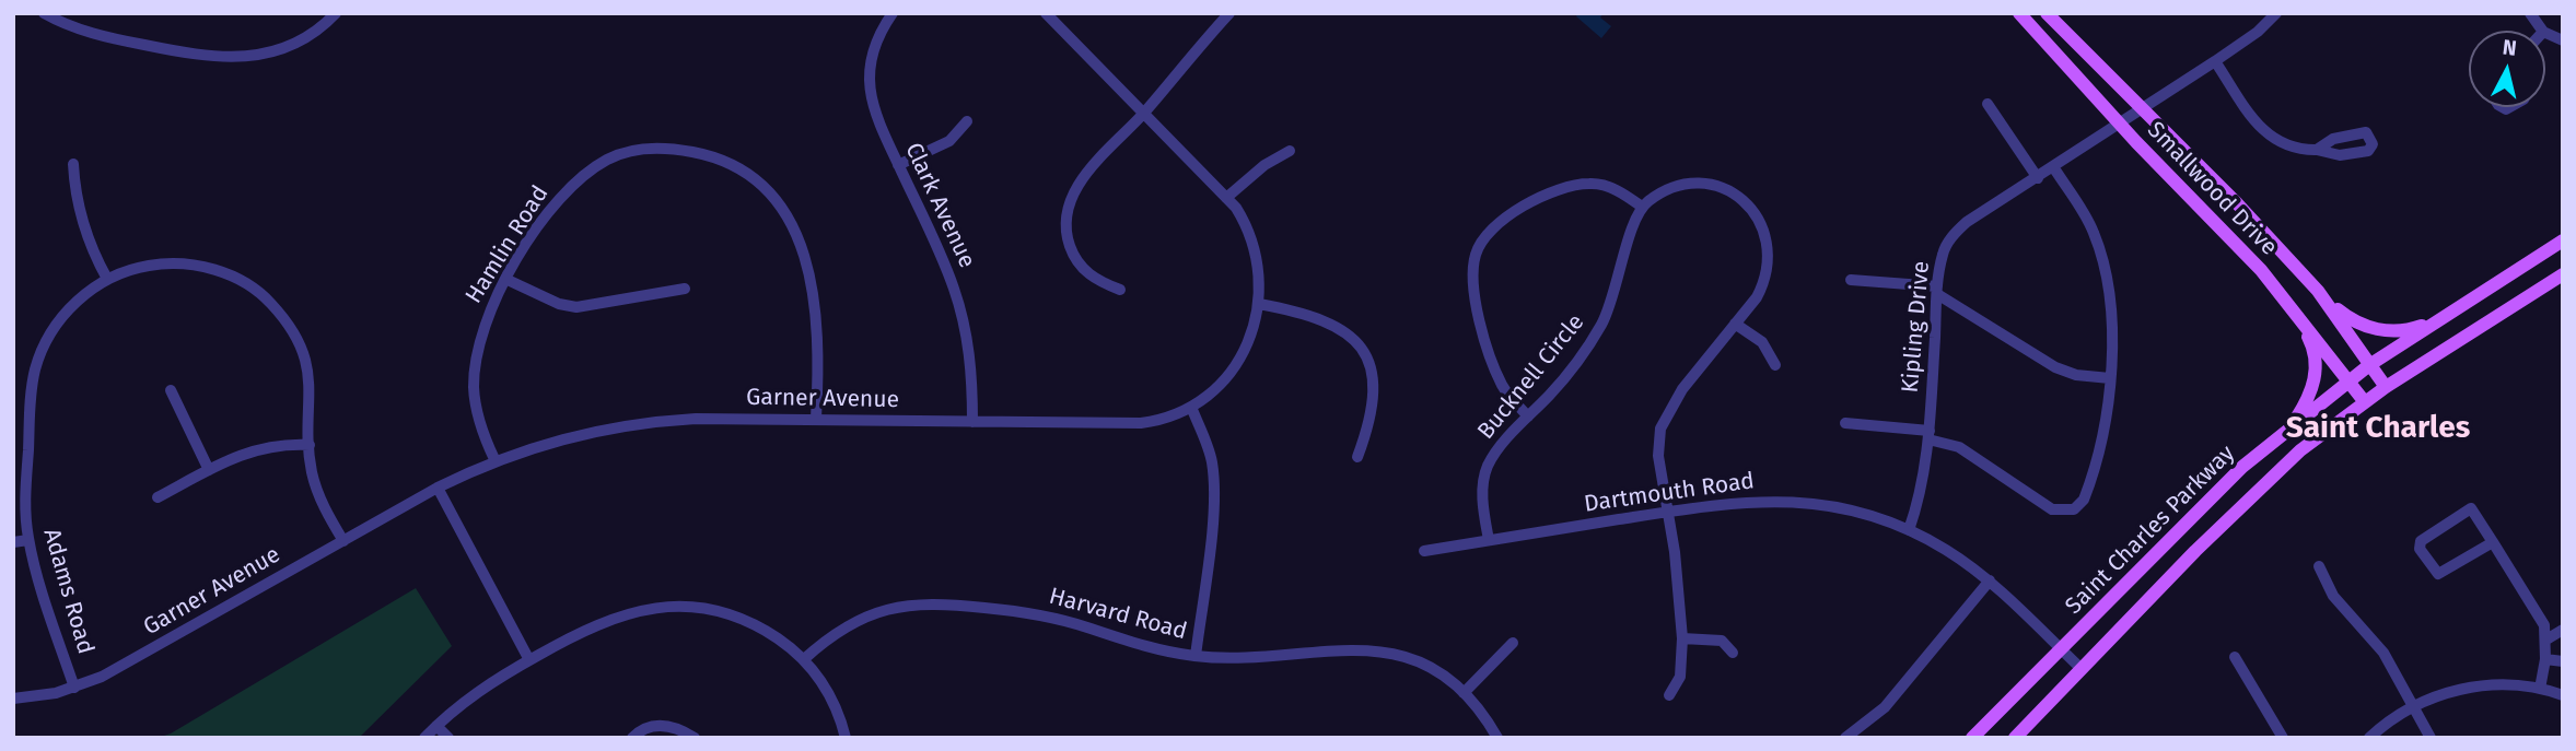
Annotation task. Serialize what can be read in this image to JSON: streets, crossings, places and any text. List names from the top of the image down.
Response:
{
  "streets": {
    "main road": ["Smallwood Drive", "Saint Charles Parkway"],
    "street": [
      "Clark Avenue",
      "Hamlin Road",
      "Kipling Drive",
      "Bucknell Circle",
      "Garner Avenue",
      "Dartmouth Road",
      "Adams Road",
      "Harvard Road"
    ]
  },
  "crossings": [
    ["Smallwood Drive", "Kipling Drive"],
    ["Smallwood Drive", "Saint Charles Parkway"],
    ["Clark Avenue", "Garner Avenue"],
    ["Hamlin Road", "Garner Avenue"],
    ["Kipling Drive", "Dartmouth Road"],
    ["Bucknell Circle", "Dartmouth Road"],
    ["Garner Avenue", "Adams Road"],
    ["Dartmouth Road", "Saint Charles Parkway"]
  ],
  "districts": ["Saint Charles"],
  "north": "top"
}
